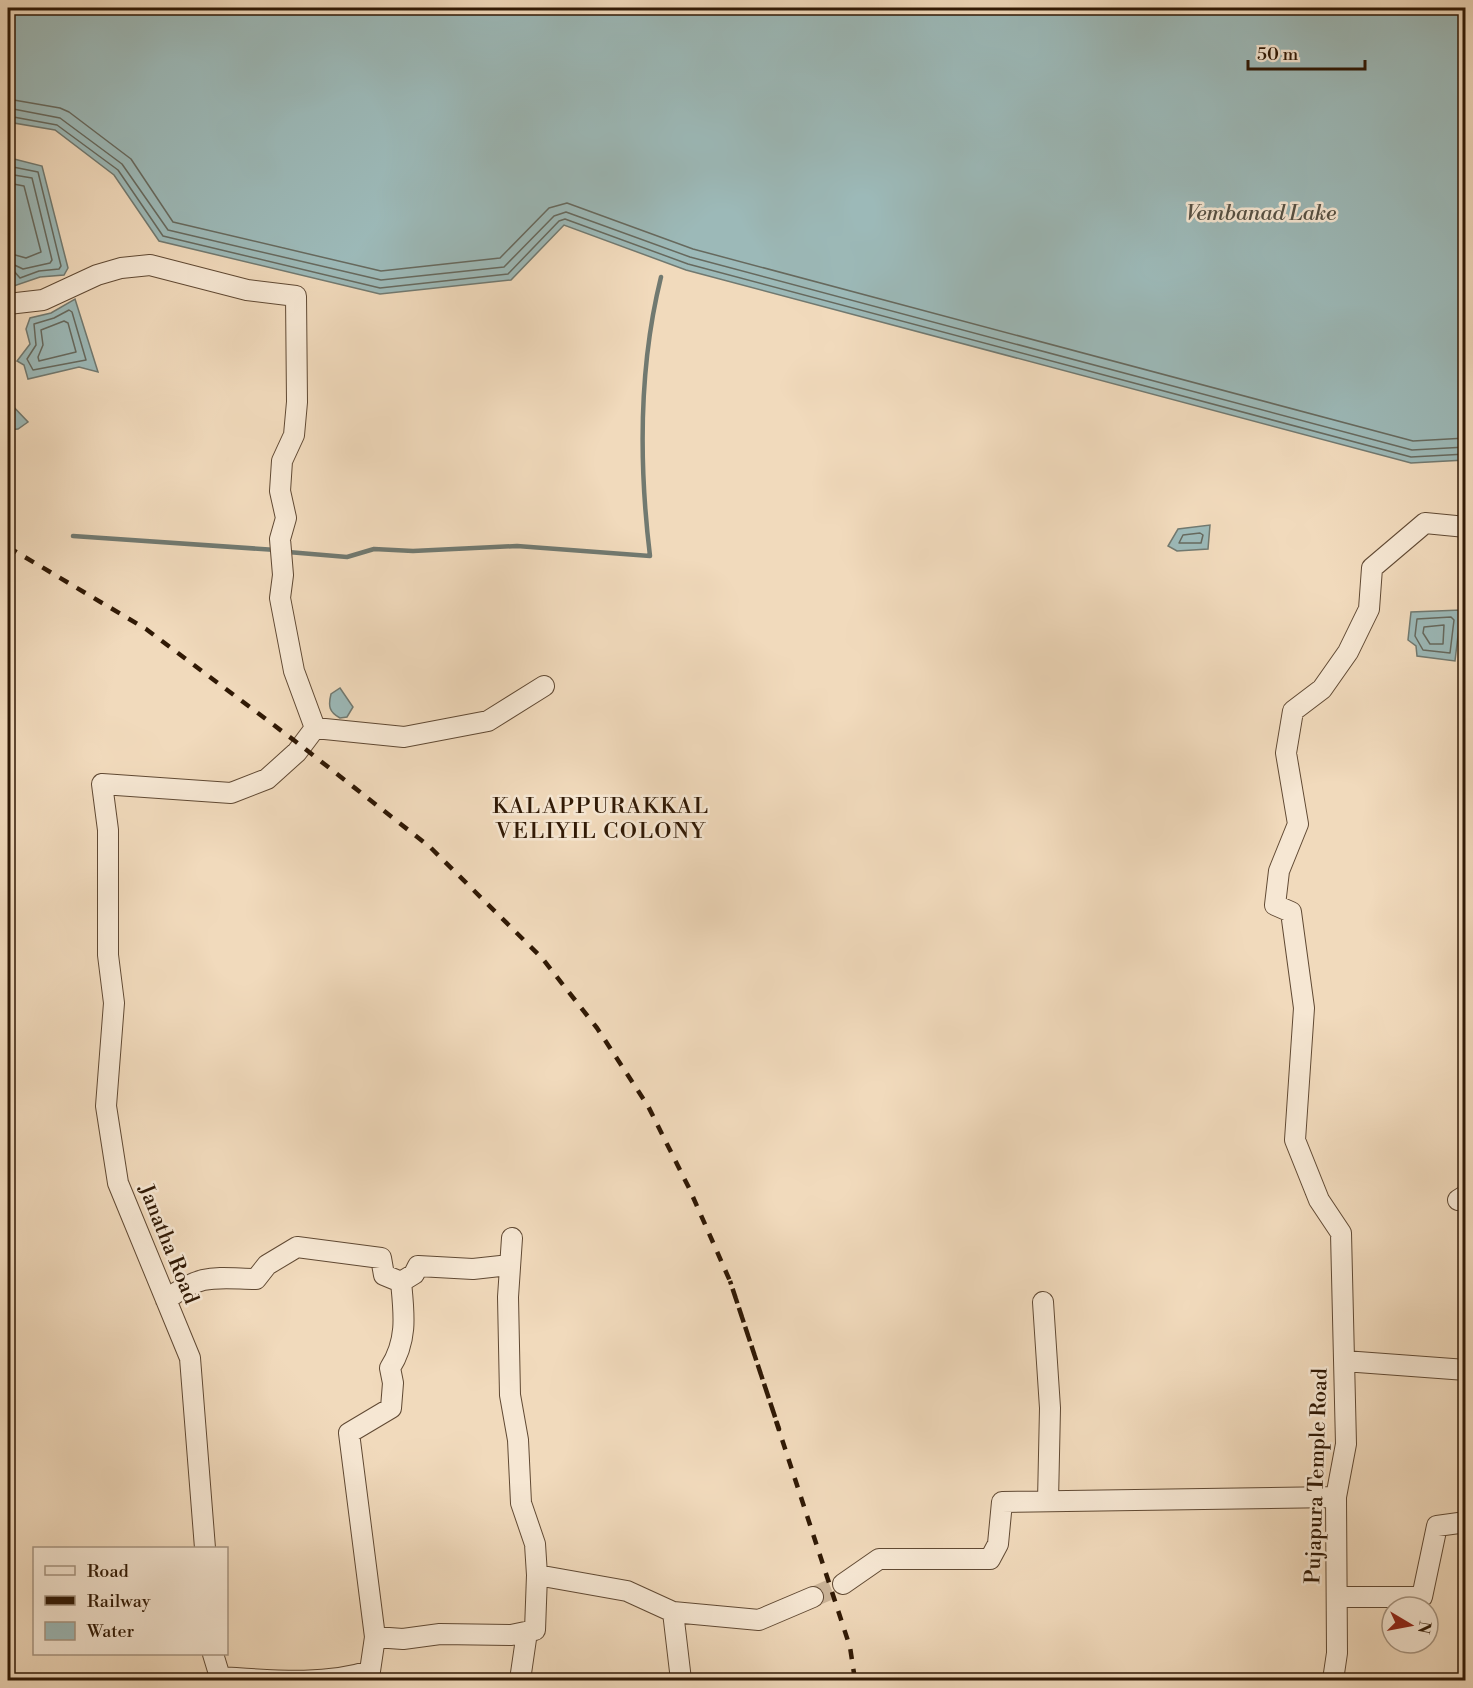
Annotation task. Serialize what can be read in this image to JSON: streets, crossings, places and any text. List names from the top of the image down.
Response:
{
  "streets": {
    "street": ["Janatha Road", "Pujapura Temple Road"]
  },
  "districts": ["KALAPPURAKKAL VELIYIL COLONY"],
  "water": ["Vembanad Lake"],
  "legend": ["Road", "Railway", "Water"],
  "scale_bar": "50 m",
  "north": "right"
}
